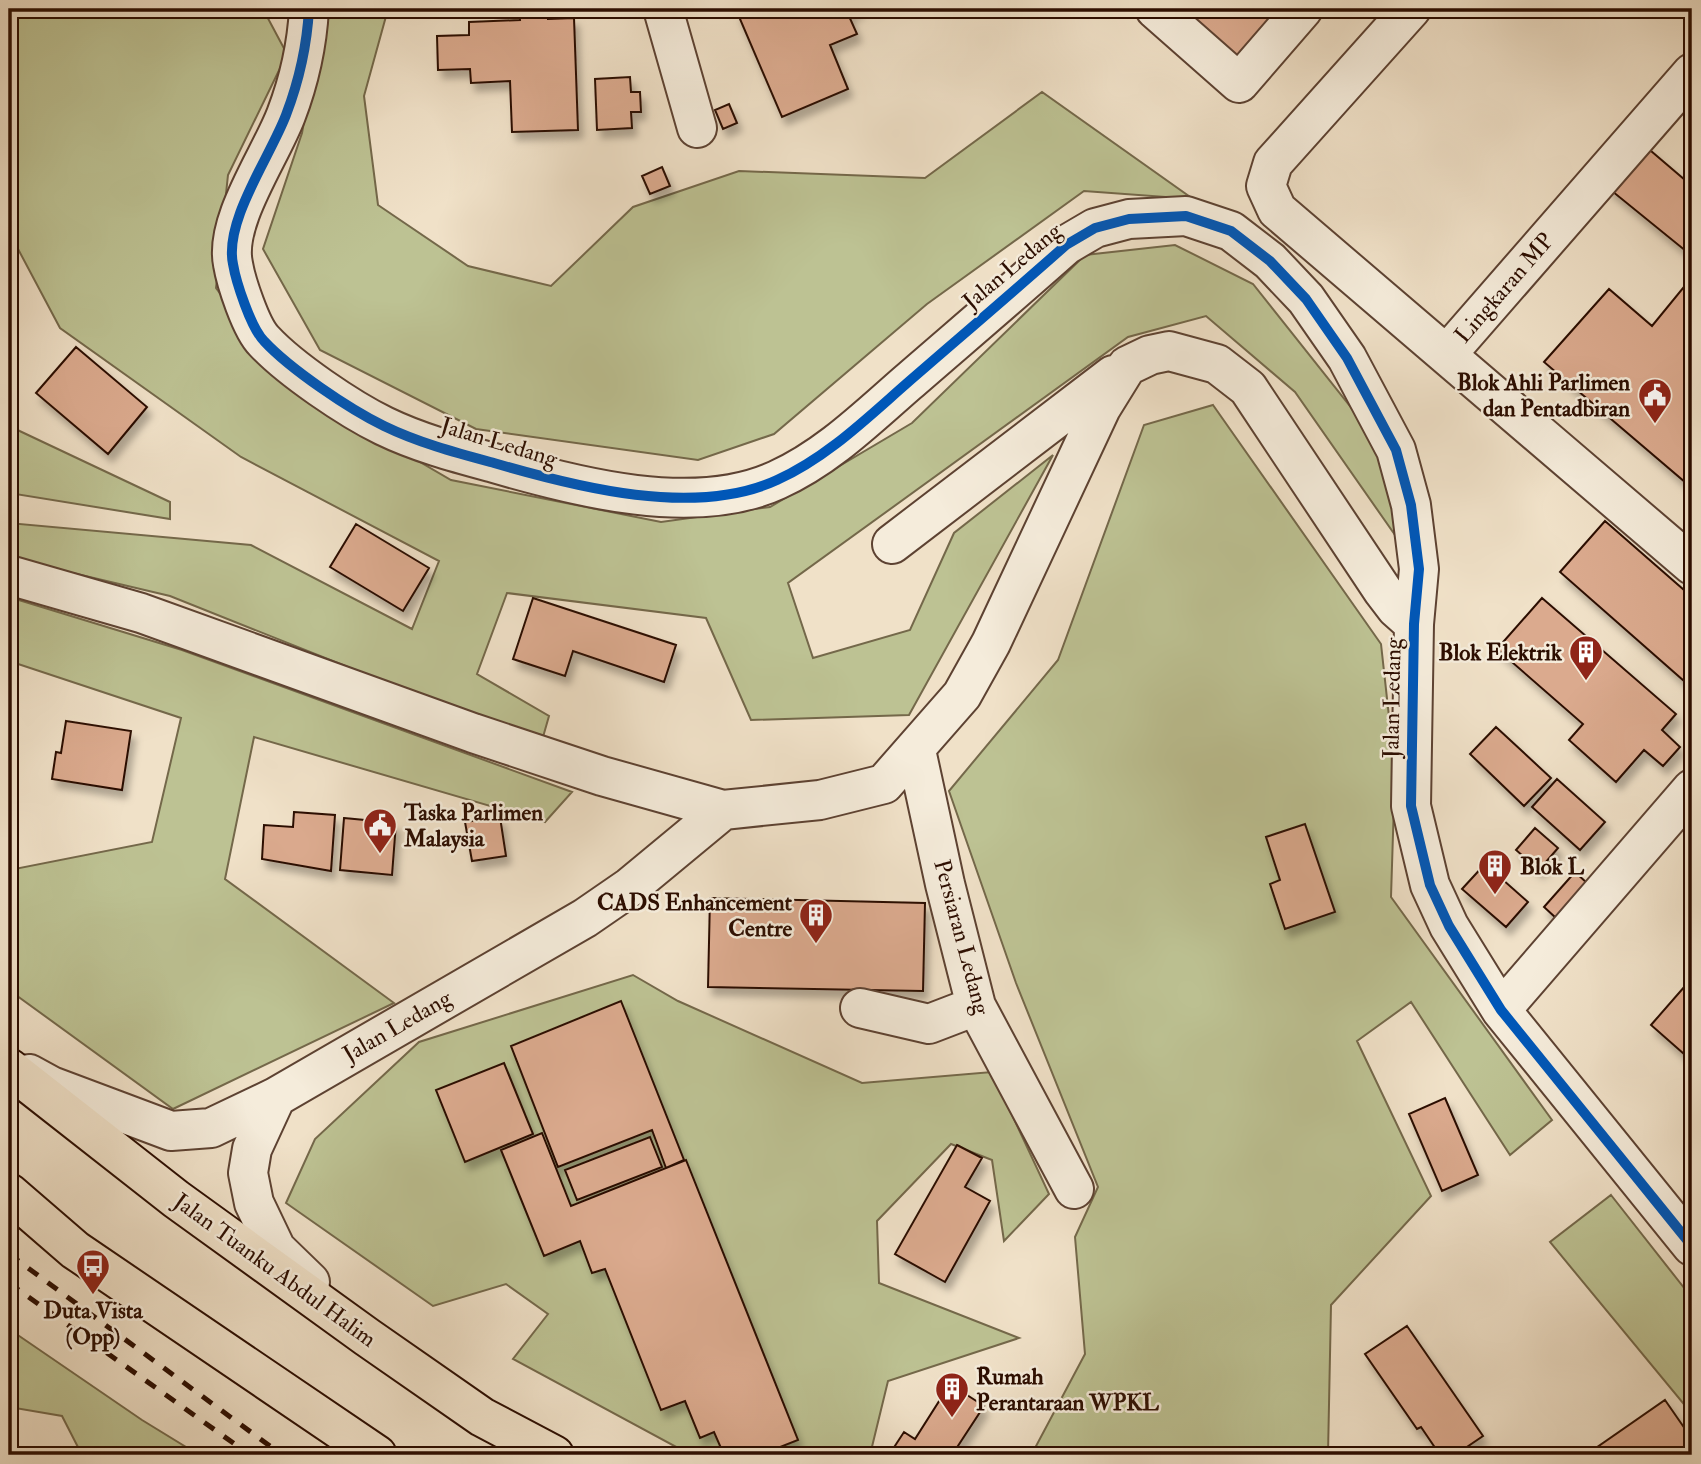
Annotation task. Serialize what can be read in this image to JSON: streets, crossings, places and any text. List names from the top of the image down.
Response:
{
  "streets": {
    "main road": ["Jalan Tuanku Abdul Halim"],
    "street": ["Jalan Ledang", "Lingkaran MP", "Persiaran Ledang"]
  },
  "places": {
    "public building": ["Blok Ahli Parlimen dan Pentadbiran", "Taska Parlimen Malaysia"],
    "building": [
      "Blok Elektrik",
      "Blok L",
      "CADS Enhancement Centre",
      "Rumah Perantaraan WPKL"
    ],
    "bus stop": ["Duta Vista (Opp)"]
  }
}
